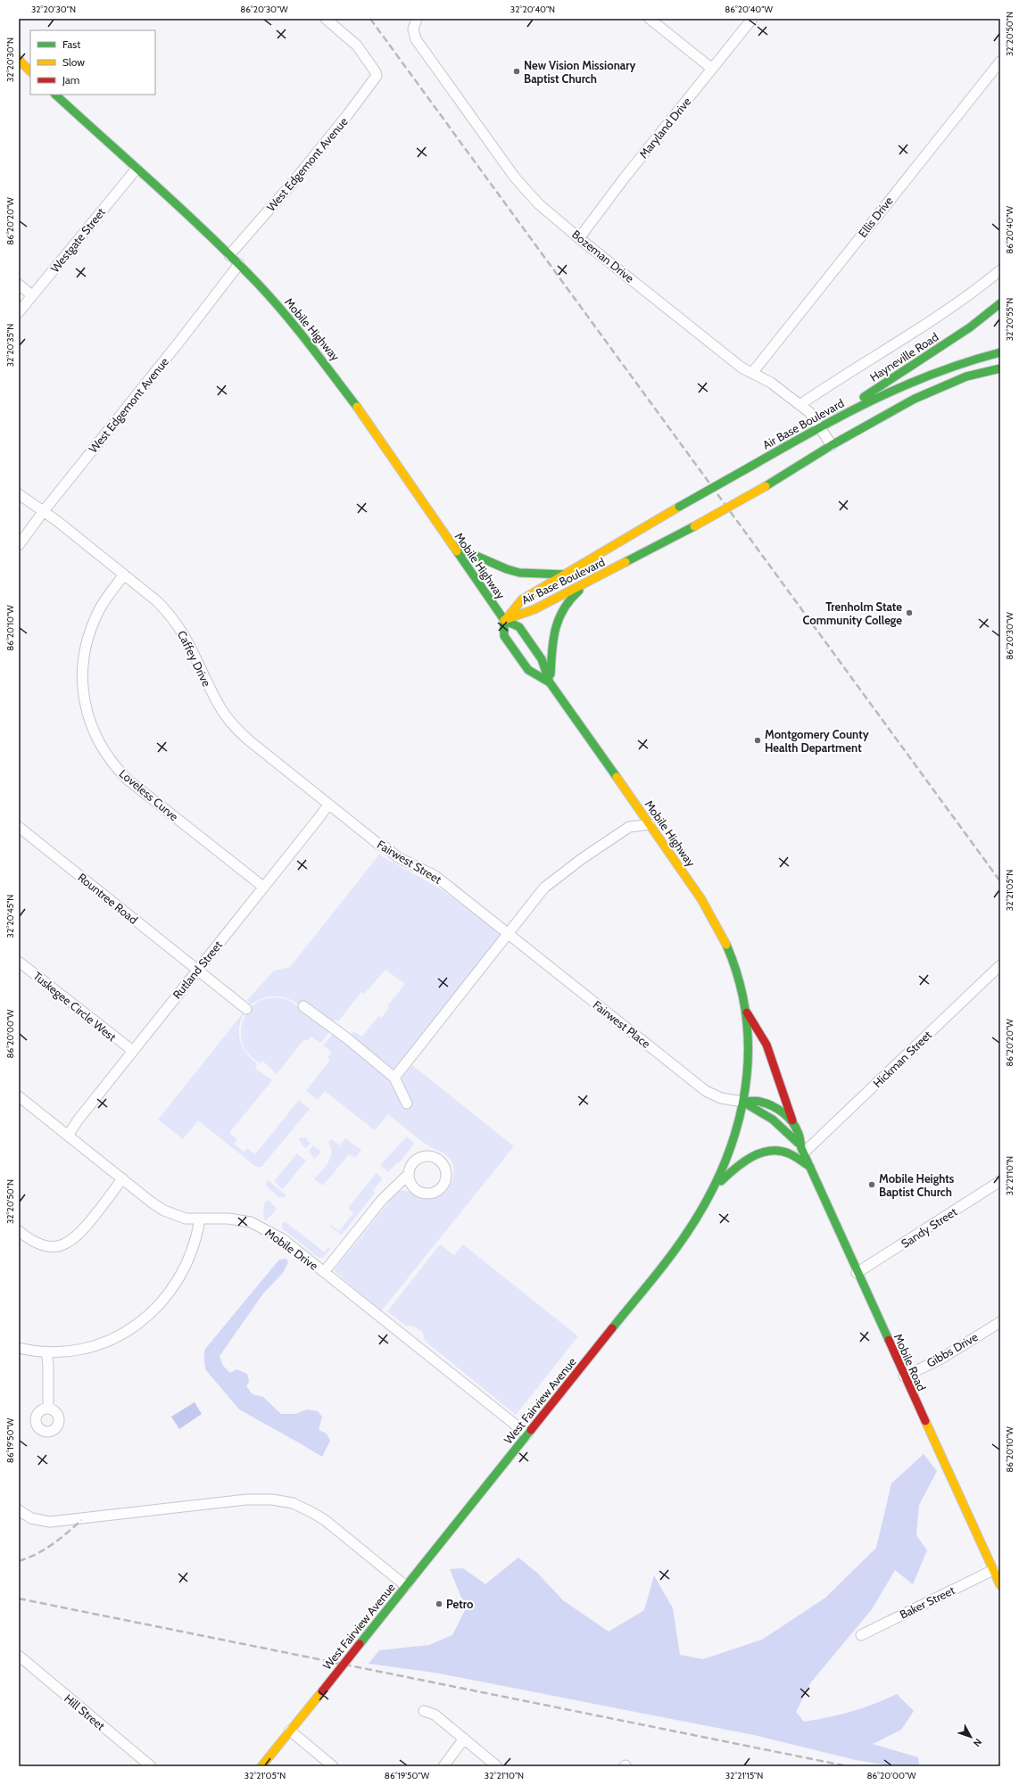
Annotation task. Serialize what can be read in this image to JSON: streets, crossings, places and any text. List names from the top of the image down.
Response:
{
  "streets": {
    "main road": [
      "Mobile Highway",
      "Hayneville Road",
      "Air Base Boulevard",
      "Mobile Road",
      "West Fairview Avenue"
    ],
    "street": [
      "Maryland Drive",
      "West Edgemont Avenue",
      "Ellis Drive",
      "Westgate Street",
      "Bozeman Drive",
      "Caffey Drive",
      "Loveless Curve",
      "Fairwest Street",
      "Rountree Road",
      "Rutland Street",
      "Tuskegee Circle West",
      "Fairwest Place",
      "Hickman Street",
      "Sandy Street",
      "Mobile Drive",
      "Gibbs Drive",
      "Baker Street",
      "Hill Street"
    ]
  },
  "crossings": [
    ["Maryland Drive", "Bozeman Drive"],
    ["West Edgemont Avenue", "Mobile Highway"],
    ["West Edgemont Avenue", "Caffey Drive"],
    ["Ellis Drive", "Bozeman Drive"],
    ["Westgate Street", "Mobile Highway"],
    ["Bozeman Drive", "Hayneville Road"],
    ["Bozeman Drive", "Air Base Boulevard"],
    ["Mobile Highway", "Air Base Boulevard"],
    ["Mobile Highway", "West Fairview Avenue"],
    ["Hayneville Road", "Air Base Boulevard"],
    ["Caffey Drive", "Loveless Curve"],
    ["Caffey Drive", "Fairwest Street"],
    ["Caffey Drive", "Rutland Street"],
    ["Loveless Curve", "Rutland Street"],
    ["Fairwest Street", "Rutland Street"],
    ["Fairwest Street", "Fairwest Place"],
    ["Rountree Road", "Rutland Street"],
    ["Rutland Street", "Tuskegee Circle West"],
    ["Rutland Street", "Mobile Drive"],
    ["Fairwest Place", "Mobile Road"],
    ["Fairwest Place", "West Fairview Avenue"],
    ["Hickman Street", "Mobile Road"],
    ["Sandy Street", "Mobile Road"],
    ["Mobile Drive", "West Fairview Avenue"],
    ["Gibbs Drive", "Mobile Road"],
    ["Mobile Road", "West Fairview Avenue"],
    ["Mobile Road", "Baker Street"]
  ],
  "places": [
    "New Vision Missionary Baptist Church",
    "Trenholm State Community College",
    "Montgomery County Health Department",
    "Mobile Heights Baptist Church",
    "Petro"
  ],
  "legend": ["Fast", "Slow", "Jam"],
  "north": "bottom right",
  "coordinates": [
    "32°20'30\"N",
    "86°20'30\"W",
    "32°20'40\"N",
    "86°20'40\"W",
    "32°20'50\"N",
    "86°20'20\"W",
    "32°20'55\"N",
    "32°20'35\"N",
    "86°20'10\"W",
    "32°21'05\"N",
    "32°20'45\"N",
    "86°20'00\"W",
    "32°21'10\"N",
    "86°19'50\"W",
    "32°21'15\"N"
  ]
}
